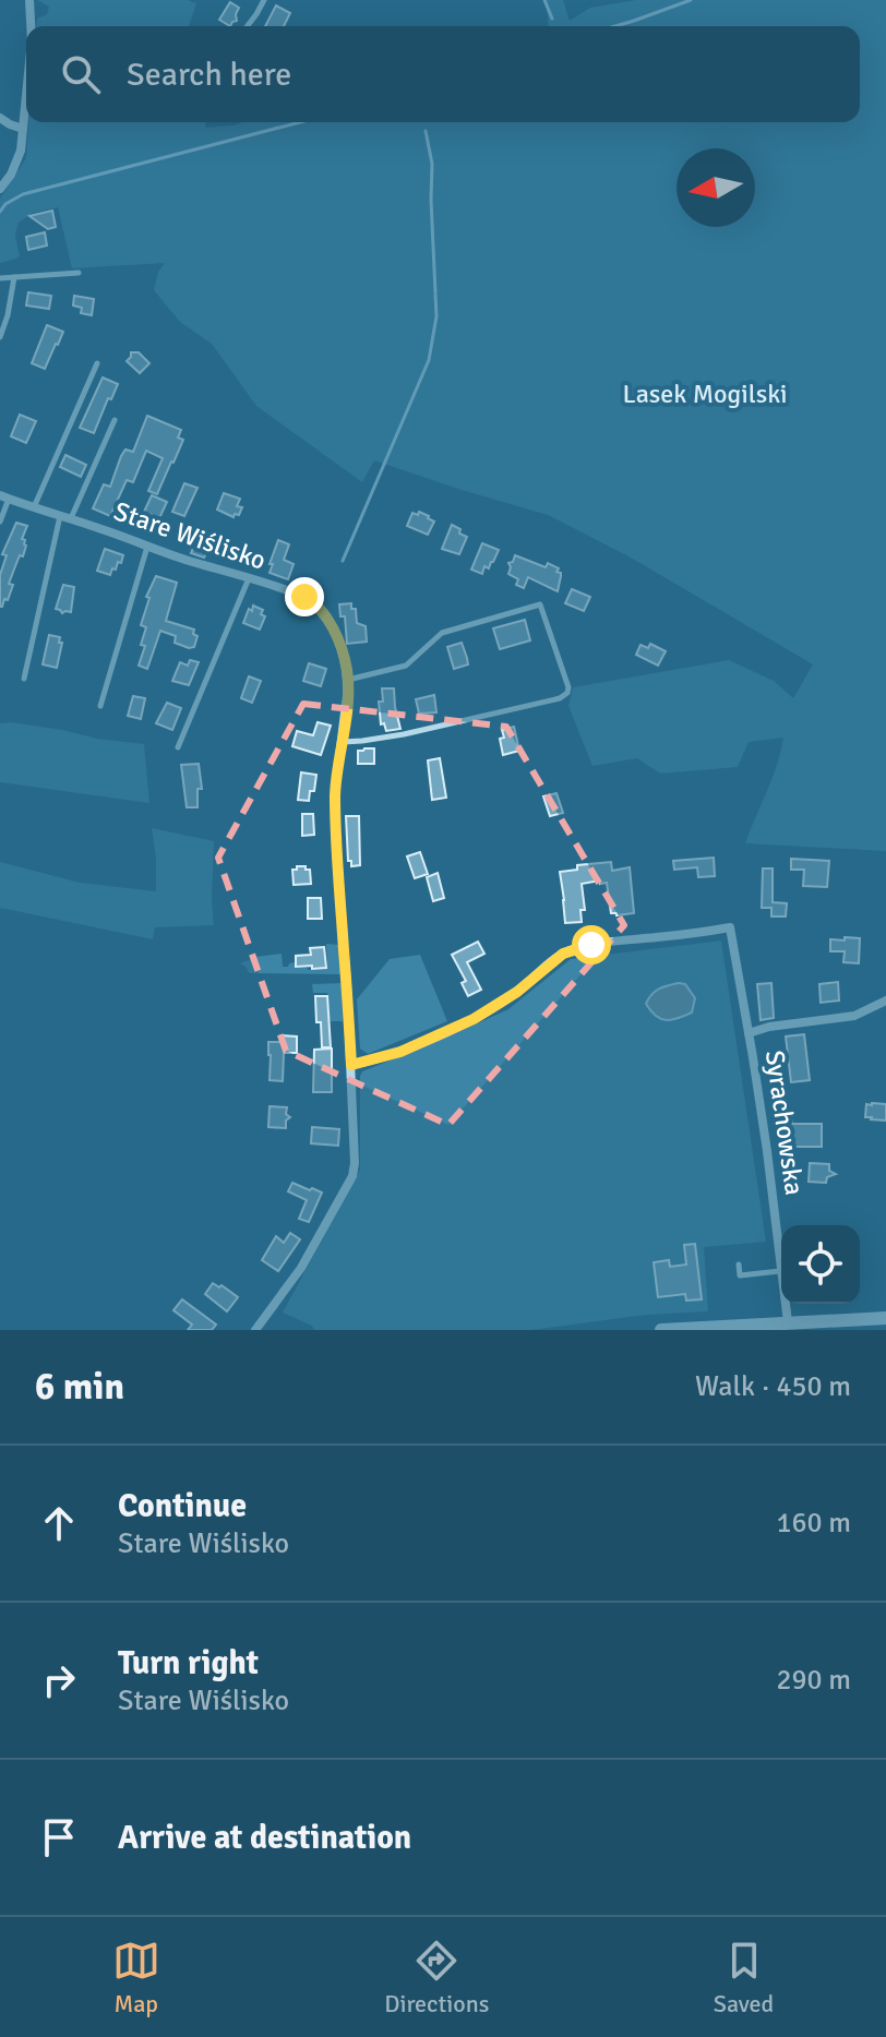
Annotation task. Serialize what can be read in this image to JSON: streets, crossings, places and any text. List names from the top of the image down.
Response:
{
  "streets": {
    "street": ["Stare Wiślisko", "Syrachowska"]
  },
  "crossings": [
    ["Stare Wiślisko", "Syrachowska"]
  ],
  "parks": ["Lasek Mogilski"],
  "north": "left",
  "page": {
    "search": "Search here",
    "heading": ["6 min", "Walk · 450 m"],
    "list": [
      ["Continue", "Stare Wiślisko", "160 m"],
      ["Turn right", "Stare Wiślisko", "290 m"],
      "Arrive at destination"
    ],
    "nav": ["Map", "Directions", "Saved"]
  }
}
